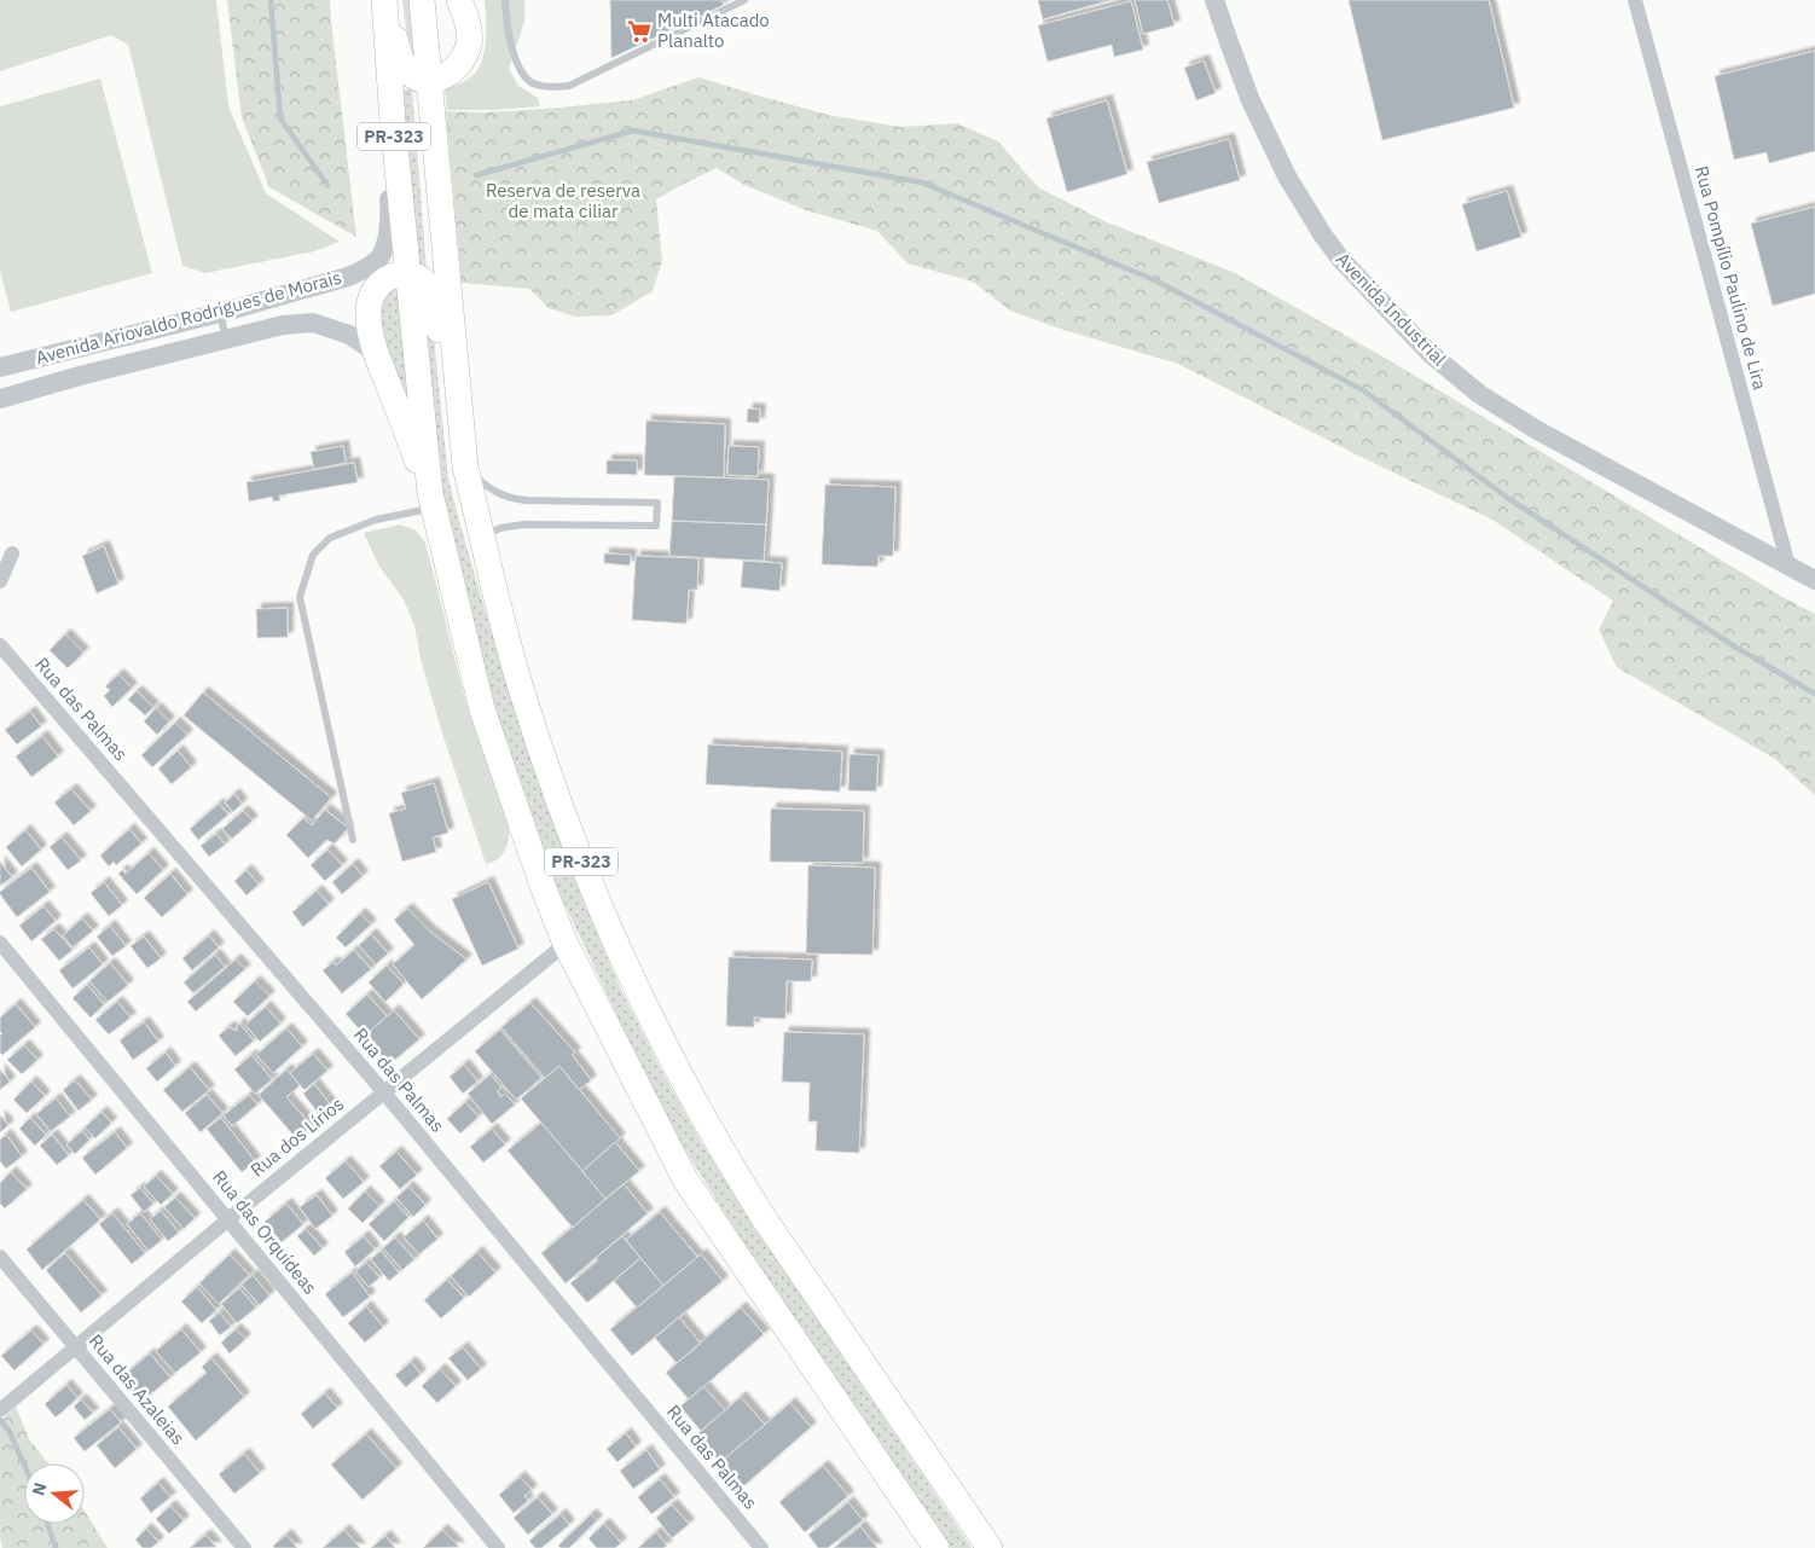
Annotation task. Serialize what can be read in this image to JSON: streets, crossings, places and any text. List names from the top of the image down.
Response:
{
  "streets": {
    "highway": ["PR-323"],
    "street": [
      "Rua Pompílio Paulino de Lira",
      "Avenida Industrial",
      "Avenida Ariovaldo Rodrigues de Morais",
      "Rua das Palmas",
      "Rua dos Lírios",
      "Rua das Orquídeas",
      "Rua das Azaleias"
    ]
  },
  "crossings": [
    ["PR-323", "Avenida Ariovaldo Rodrigues de Morais"],
    ["PR-323", "Rua dos Lírios"],
    ["Rua Pompílio Paulino de Lira", "Avenida Industrial"],
    ["Rua das Palmas", "Rua dos Lírios"],
    ["Rua dos Lírios", "Rua das Orquídeas"],
    ["Rua dos Lírios", "Rua das Azaleias"]
  ],
  "parks": ["Reserva de reserva de mata ciliar"],
  "places": {
    "supermarket": ["Multi Atacado Planalto"]
  },
  "north": "left"
}
